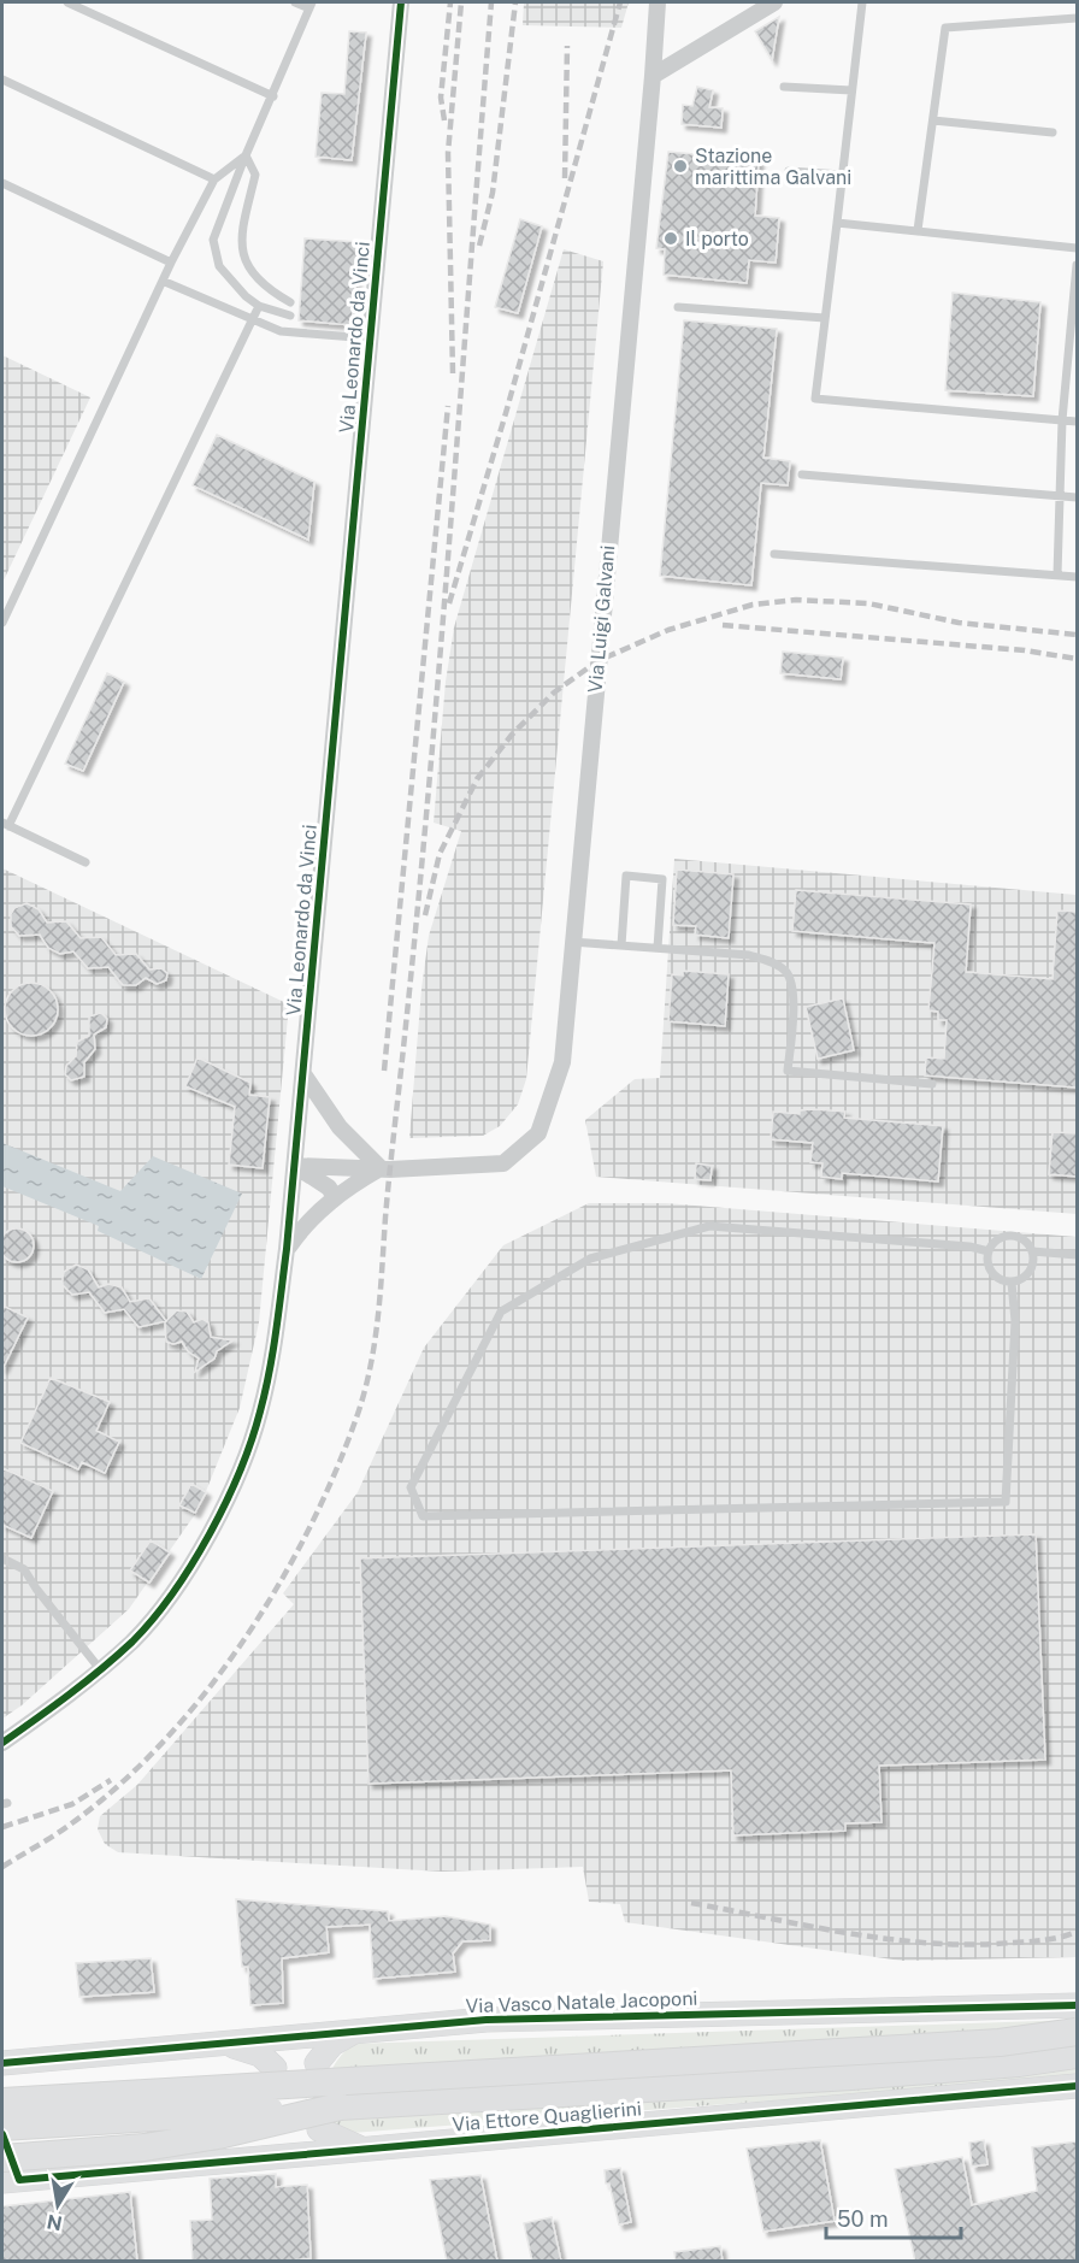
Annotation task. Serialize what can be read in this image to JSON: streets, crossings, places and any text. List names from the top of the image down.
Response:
{
  "streets": {
    "main road": ["Via Vasco Natale Jacoponi", "Via Ettore Quaglierini"],
    "street": ["Via Leonardo da Vinci", "Via Luigi Galvani"]
  },
  "crossings": [
    ["Via Leonardo da Vinci", "Via Luigi Galvani"]
  ],
  "places": ["Stazione marittima Galvani", "Il porto"],
  "scale_bar": "50 m",
  "north": "bottom"
}
